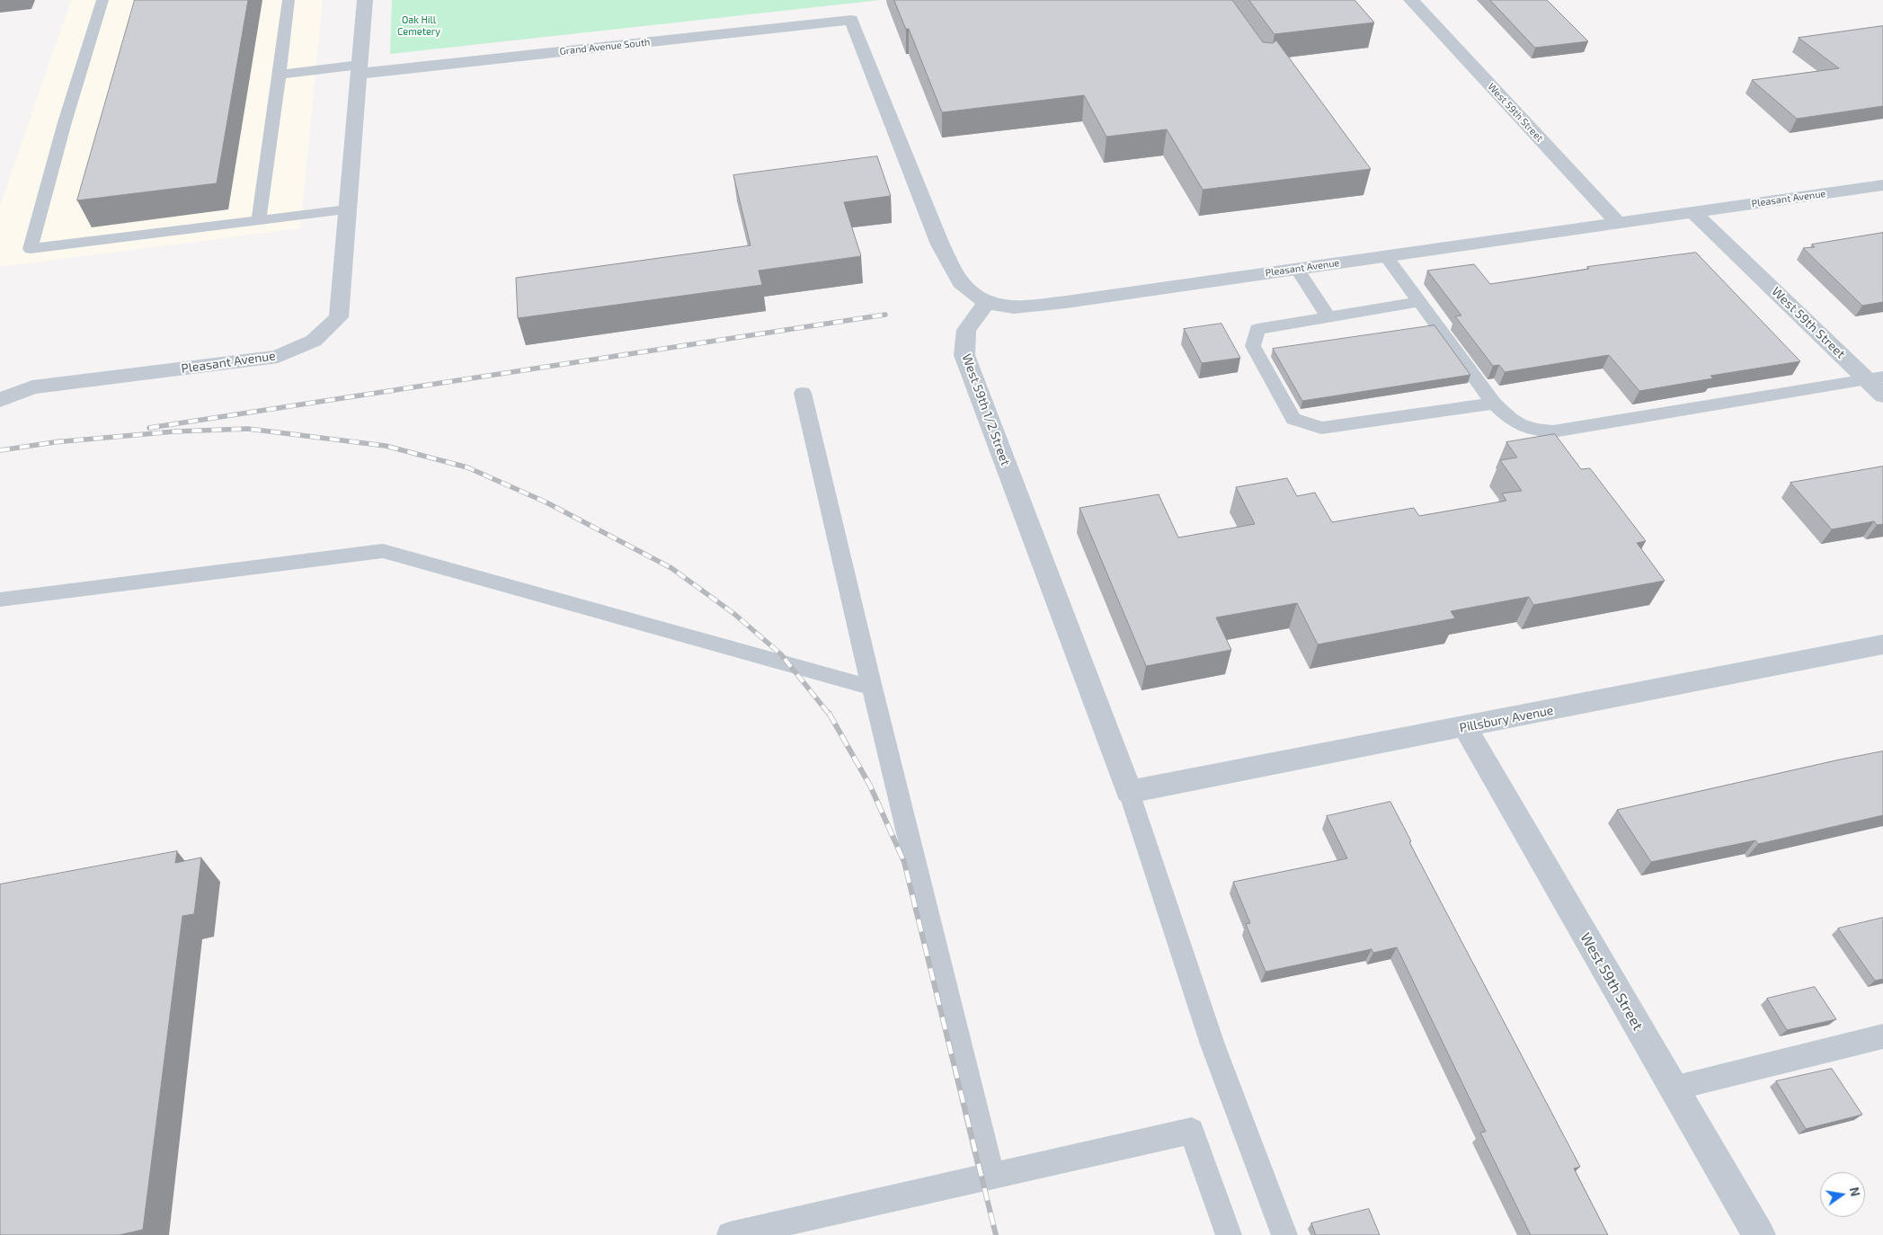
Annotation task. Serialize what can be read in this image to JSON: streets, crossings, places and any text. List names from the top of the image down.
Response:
{
  "streets": {
    "street": [
      "Grand Avenue South",
      "West 59th Street",
      "Pleasant Avenue",
      "West 59th 1/2 Street",
      "Pillsbury Avenue"
    ]
  },
  "crossings": [
    ["Grand Avenue South", "Pleasant Avenue"],
    ["Grand Avenue South", "West 59th 1/2 Street"],
    ["West 59th Street", "Pleasant Avenue"],
    ["West 59th Street", "Pillsbury Avenue"],
    ["Pleasant Avenue", "West 59th 1/2 Street"],
    ["West 59th 1/2 Street", "Pillsbury Avenue"]
  ],
  "parks": ["Oak Hill Cemetery"],
  "north": "right"
}
